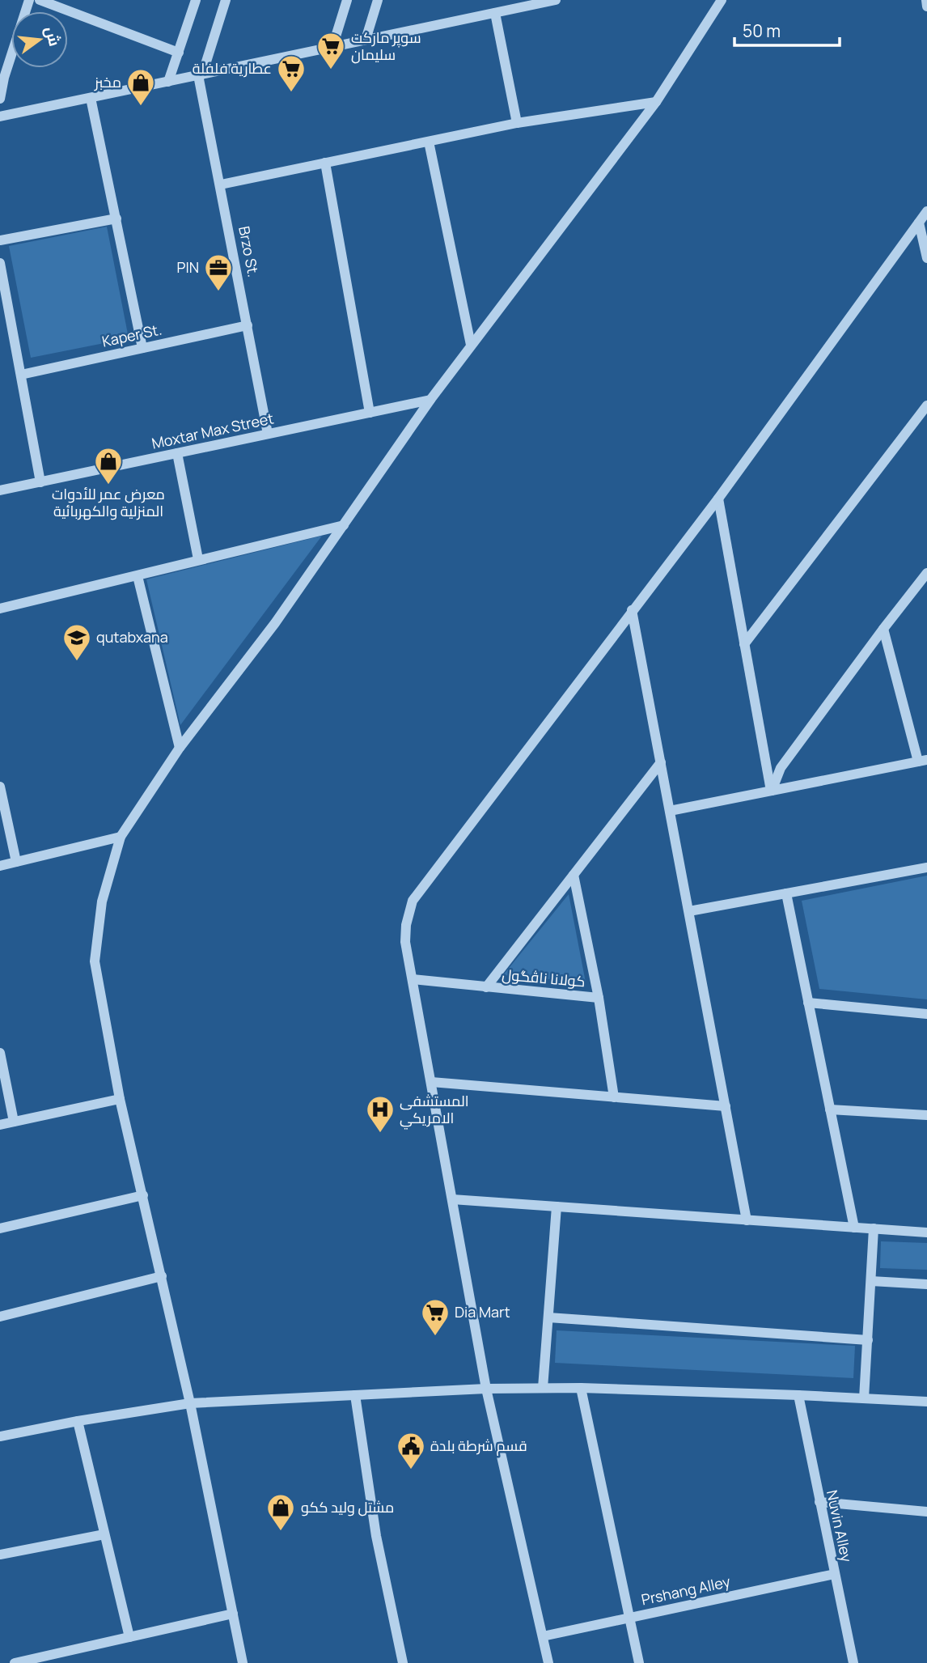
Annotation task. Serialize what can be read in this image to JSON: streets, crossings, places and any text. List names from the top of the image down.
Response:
{
  "streets": {
    "street": [
      "Brzo St.",
      "Kaper St.",
      "Moxtar Max Street",
      "کولانا ناڤگول",
      "Nuvin Alley",
      "Prshang Alley"
    ]
  },
  "crossings": [
    ["Brzo St.", "Kaper St."],
    ["Brzo St.", "Moxtar Max Street"],
    ["Nuvin Alley", "Prshang Alley"]
  ],
  "places": {
    "supermarket": ["سوپر ماركت سليمان", "عطارية فلفلة", "Dia Mart"],
    "shop": ["مخبز", "معرض عمر للأدوات المنزلية والكهربائية", "مشتل وليد ككو"],
    "office": ["PIN"],
    "school or university": ["qutabxana"],
    "hospital": ["المستشفى الامريكي"],
    "public building": ["قسم شرطة بلدة"]
  },
  "scale_bar": "50 m",
  "north": "right"
}
